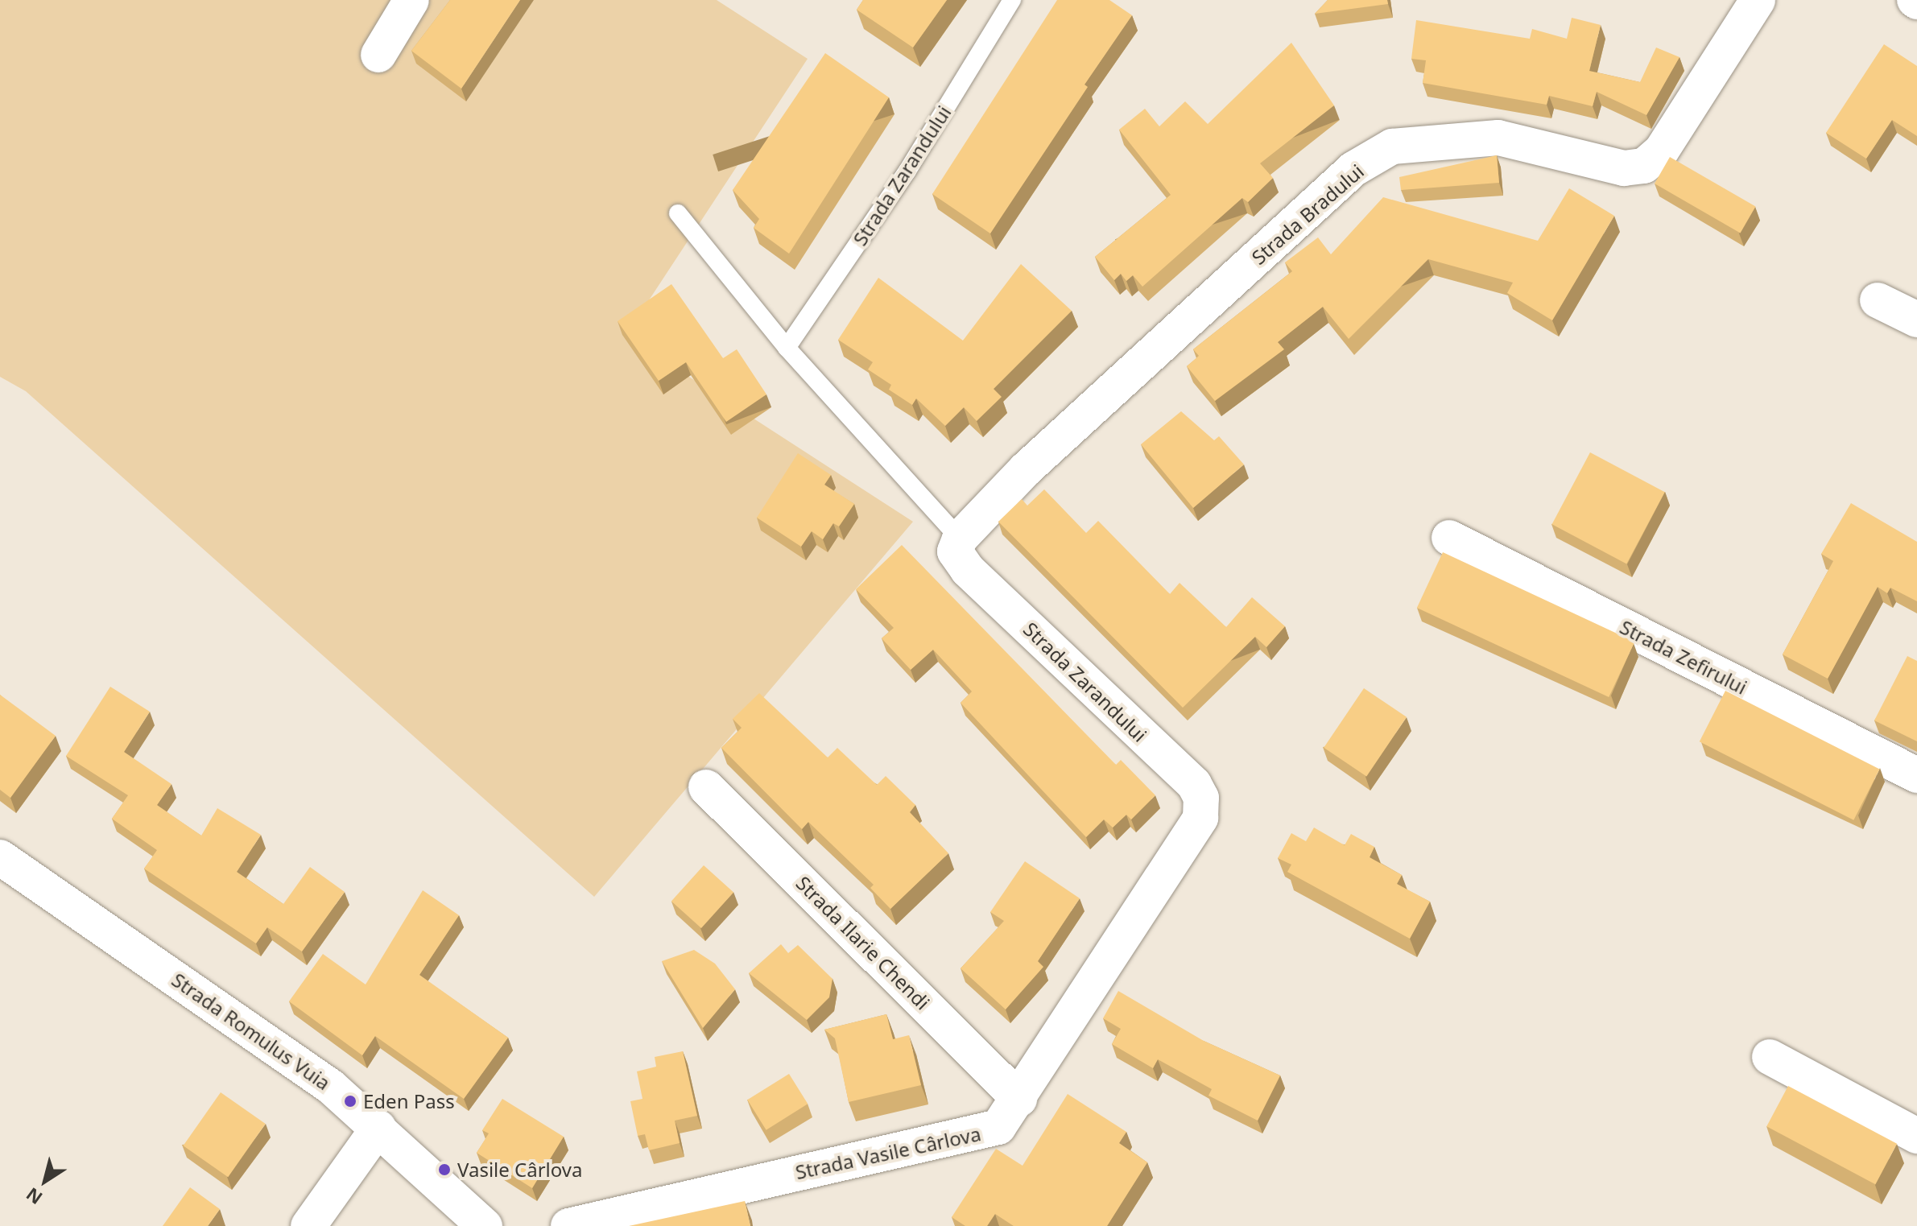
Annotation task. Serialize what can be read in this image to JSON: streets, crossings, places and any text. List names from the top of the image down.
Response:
{
  "streets": {
    "street": [
      "Strada Zarandului",
      "Strada Bradului",
      "Strada Zefirului",
      "Strada Ilarie Chendi",
      "Strada Romulus Vuia",
      "Strada Vasile Cârlova"
    ]
  },
  "crossings": [
    ["Strada Zarandului", "Strada Bradului"],
    ["Strada Zarandului", "Strada Vasile Cârlova"],
    ["Strada Ilarie Chendi", "Strada Vasile Cârlova"]
  ],
  "places": ["Eden Pass", "Vasile Cârlova"],
  "north": "bottom left"
}
